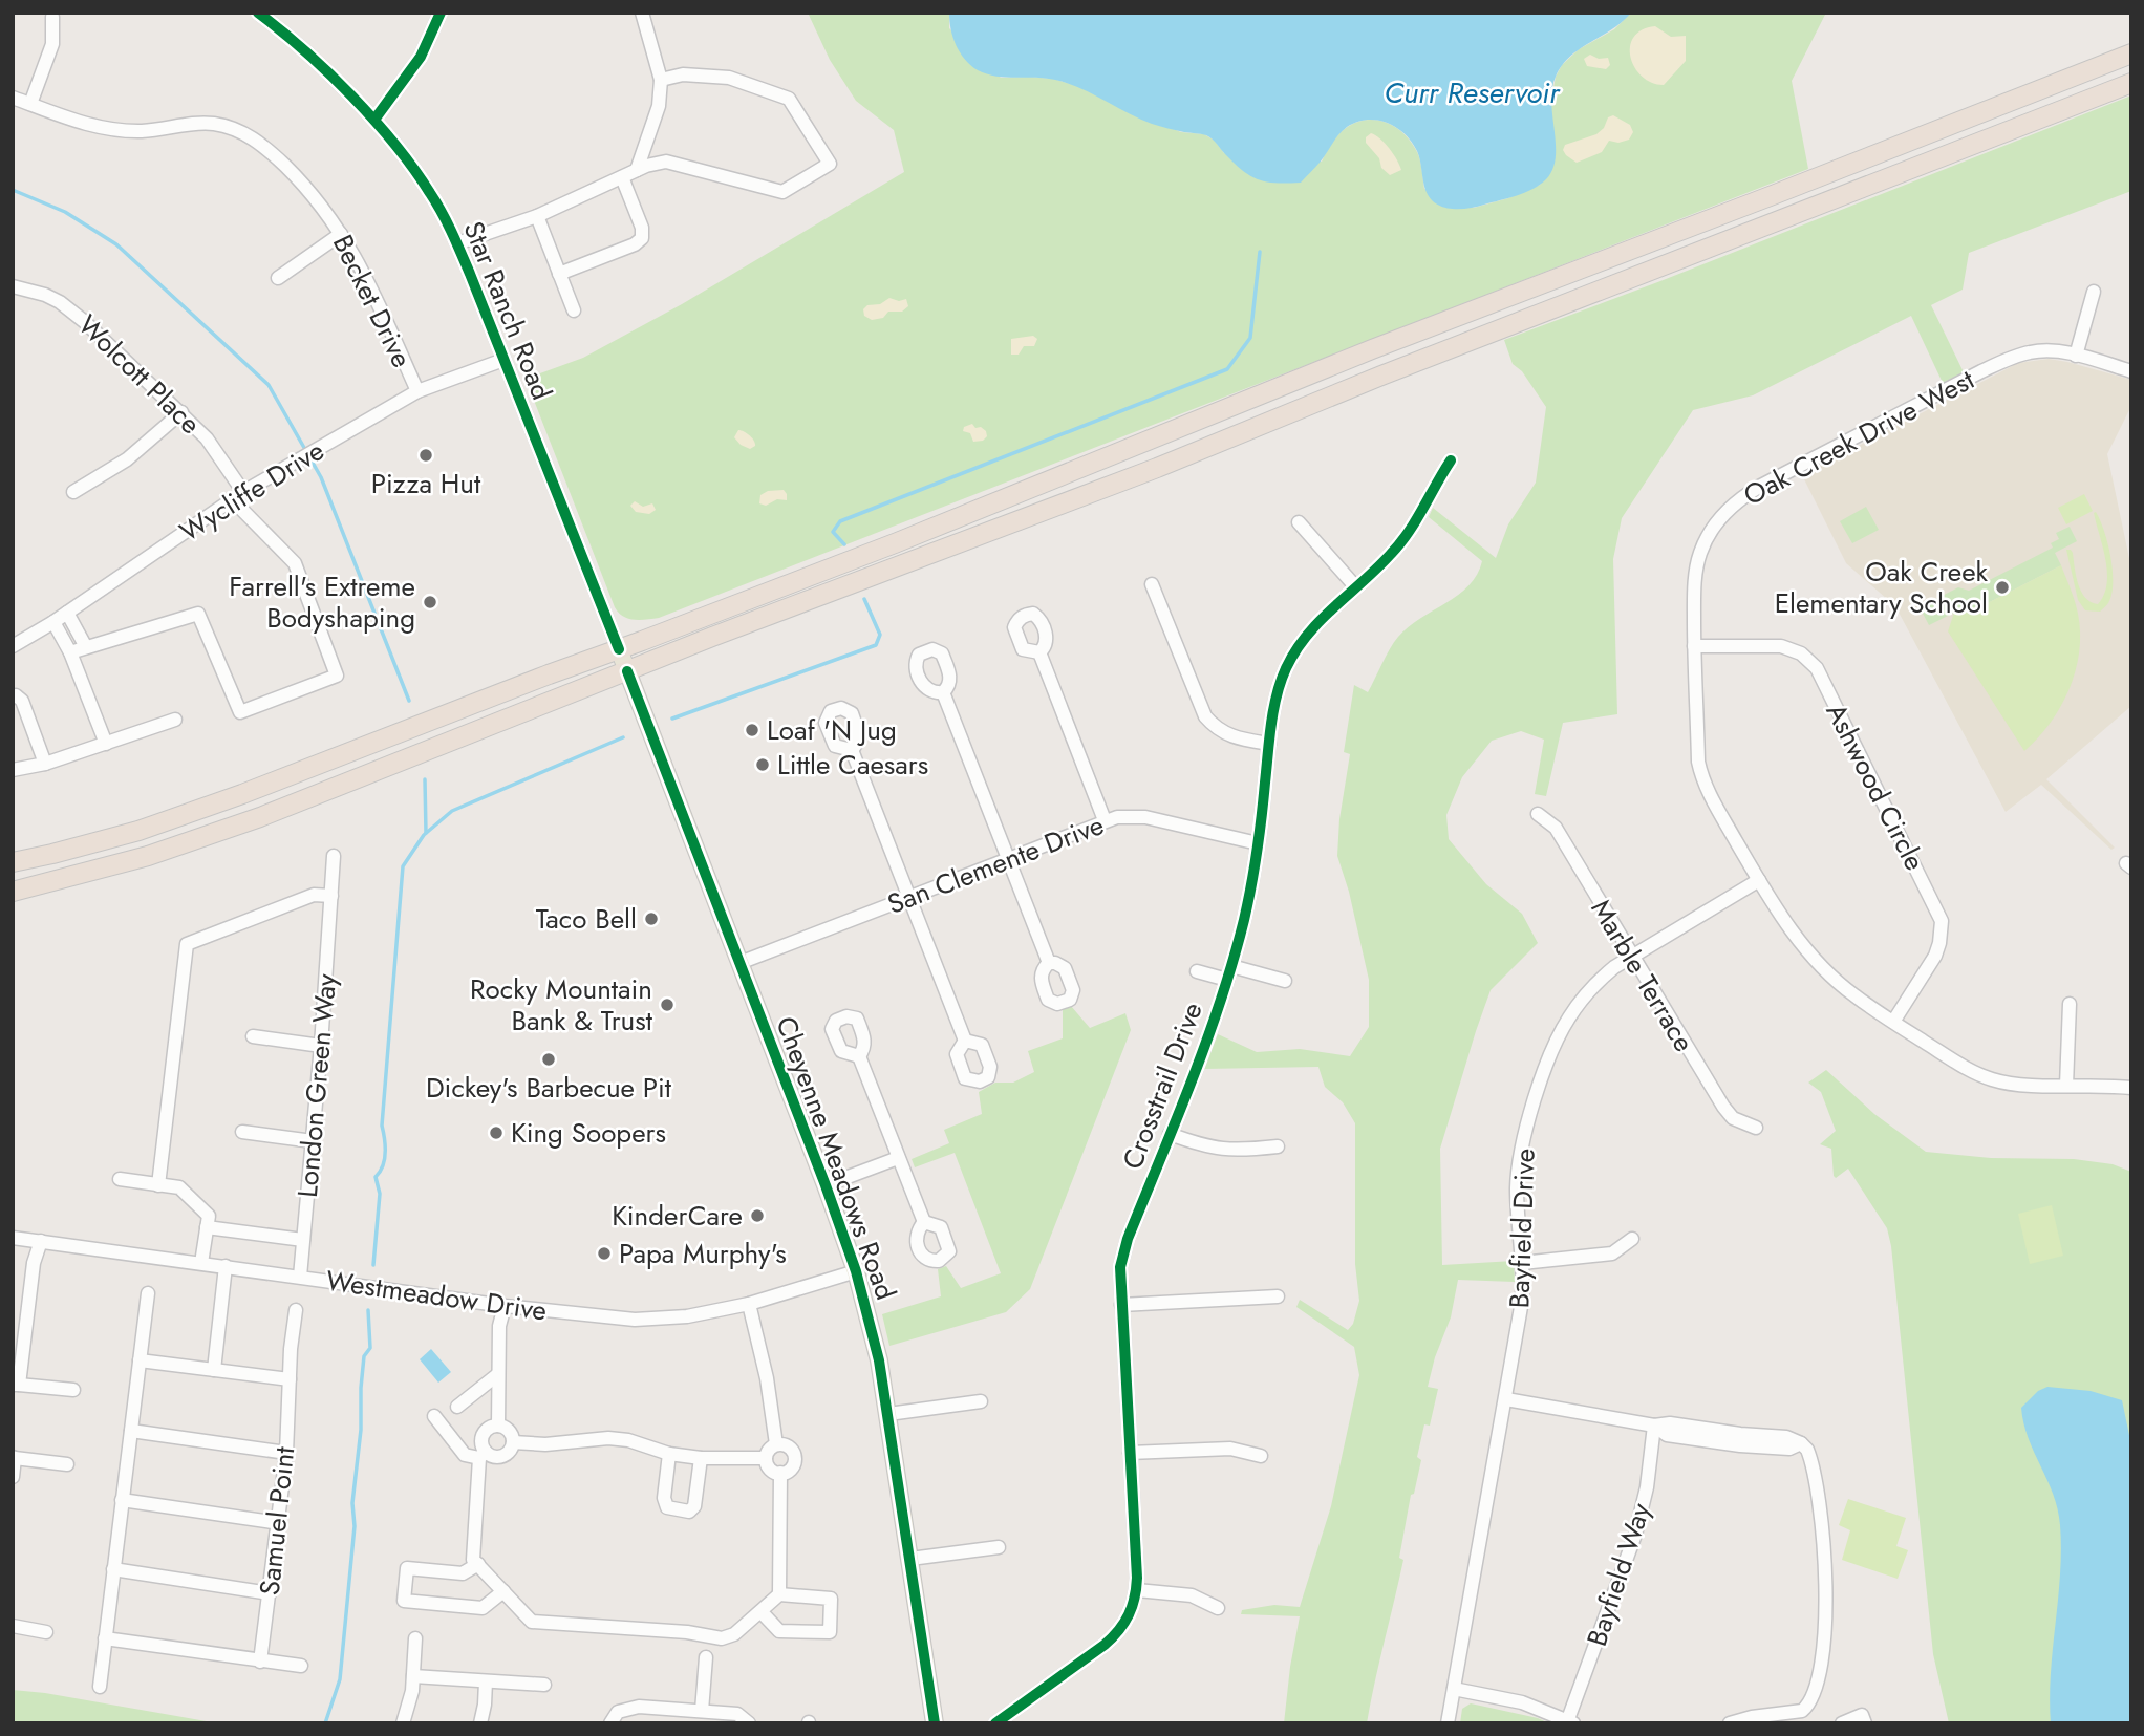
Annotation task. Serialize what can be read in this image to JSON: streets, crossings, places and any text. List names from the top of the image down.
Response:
{
  "streets": {
    "main road": ["Cheyenne Meadows Road"],
    "street": [
      "Becket Drive",
      "Star Ranch Road",
      "Wolcott Place",
      "Oak Creek Drive West",
      "Wycliffe Drive",
      "Ashwood Circle",
      "San Clemente Drive",
      "Marble Terrace",
      "London Green Way",
      "Crosstrail Drive",
      "Bayfield Drive",
      "Westmeadow Drive",
      "Samuel Point",
      "Bayfield Way"
    ]
  },
  "crossings": [
    ["Becket Drive", "Wycliffe Drive"],
    ["Star Ranch Road", "Wycliffe Drive"],
    ["Star Ranch Road", "Cheyenne Meadows Road"],
    ["Wolcott Place", "Wycliffe Drive"],
    ["Oak Creek Drive West", "Ashwood Circle"],
    ["Oak Creek Drive West", "Bayfield Drive"],
    ["San Clemente Drive", "Crosstrail Drive"],
    ["San Clemente Drive", "Cheyenne Meadows Road"],
    ["Marble Terrace", "Bayfield Drive"],
    ["London Green Way", "Westmeadow Drive"],
    ["Cheyenne Meadows Road", "Westmeadow Drive"]
  ],
  "water": ["Curr Reservoir"],
  "places": [
    "Pizza Hut",
    "Oak Creek Elementary School",
    "Farrell's Extreme Bodyshaping",
    "Loaf 'N Jug",
    "Little Caesars",
    "Taco Bell",
    "Rocky Mountain Bank & Trust",
    "Dickey's Barbecue Pit",
    "King Soopers",
    "KinderCare",
    "Papa Murphy's"
  ]
}
